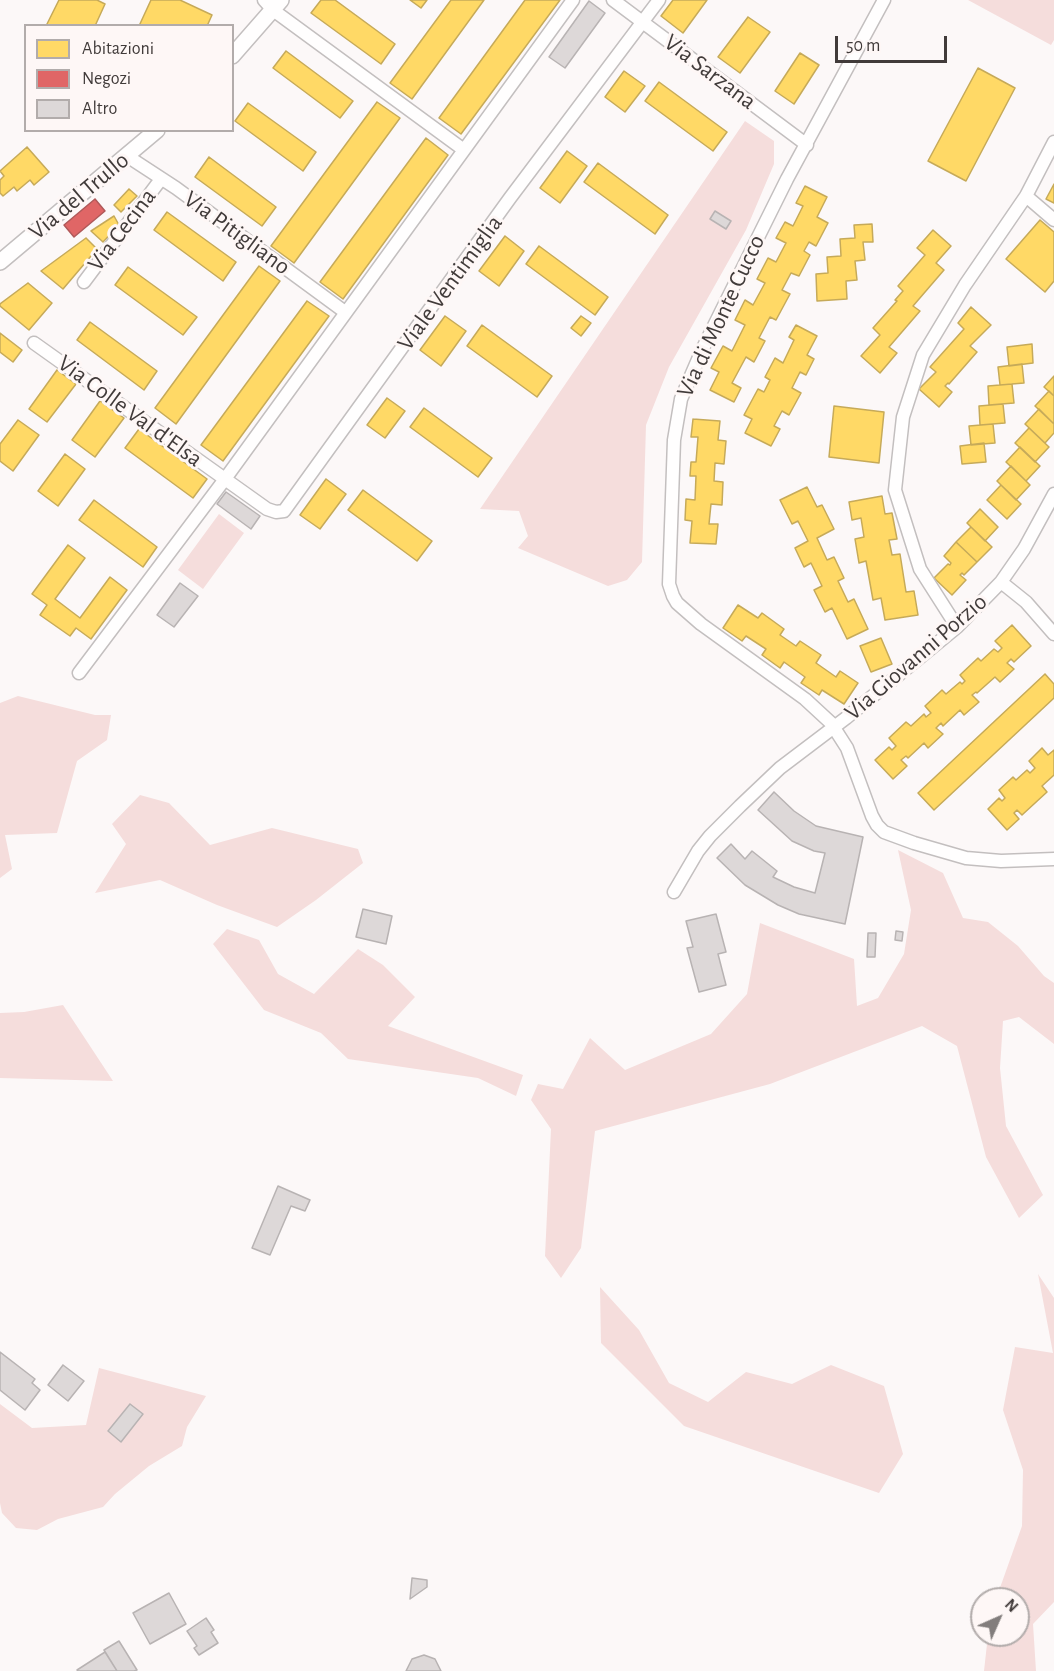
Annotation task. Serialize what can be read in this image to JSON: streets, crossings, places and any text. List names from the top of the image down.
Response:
{
  "streets": {
    "street": [
      "Via Sarzana",
      "Via del Trullo",
      "Via Cecina",
      "Via Pitigliano",
      "Viale Ventimiglia",
      "Via di Monte Cucco",
      "Via Colle Val d'Elsa",
      "Via Giovanni Porzio"
    ]
  },
  "crossings": [
    ["Via Sarzana", "Viale Ventimiglia"],
    ["Via Sarzana", "Via di Monte Cucco"],
    ["Via del Trullo", "Via Pitigliano"],
    ["Via Cecina", "Via Pitigliano"],
    ["Viale Ventimiglia", "Via Colle Val d'Elsa"],
    ["Via di Monte Cucco", "Via Giovanni Porzio"]
  ],
  "legend": ["Abitazioni", "Negozi", "Altro"],
  "scale_bar": "50 m",
  "north": "top right"
}
